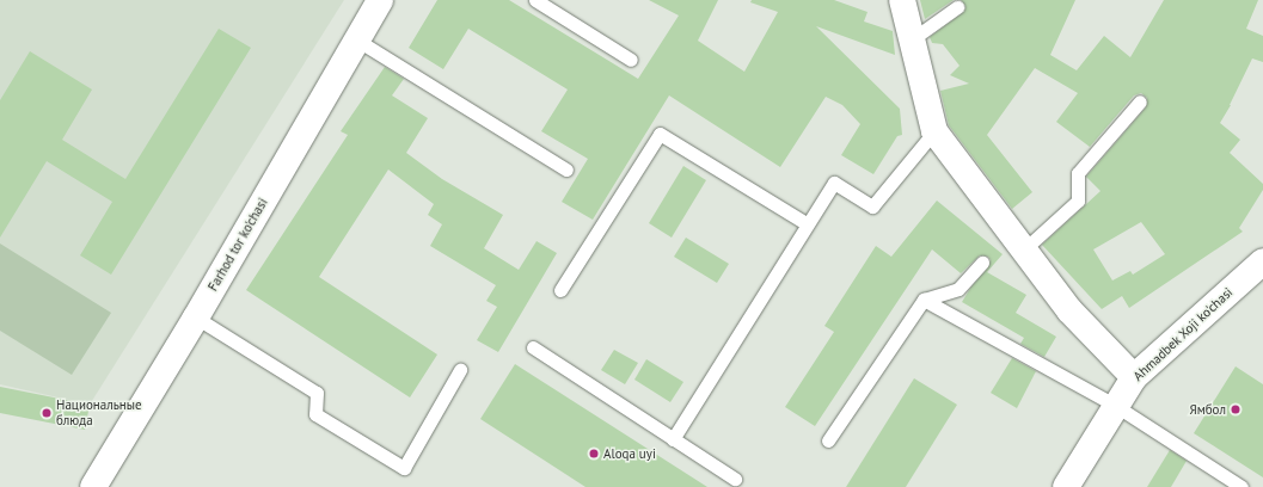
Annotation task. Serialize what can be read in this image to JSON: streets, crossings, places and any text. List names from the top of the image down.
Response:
{
  "streets": {
    "street": ["Farhod tor ko'chasi", "Ahmadbek Xoji ko'chasi"]
  },
  "places": ["Ямбол", "Национальные блюда", "Aloqa uyi"]
}
